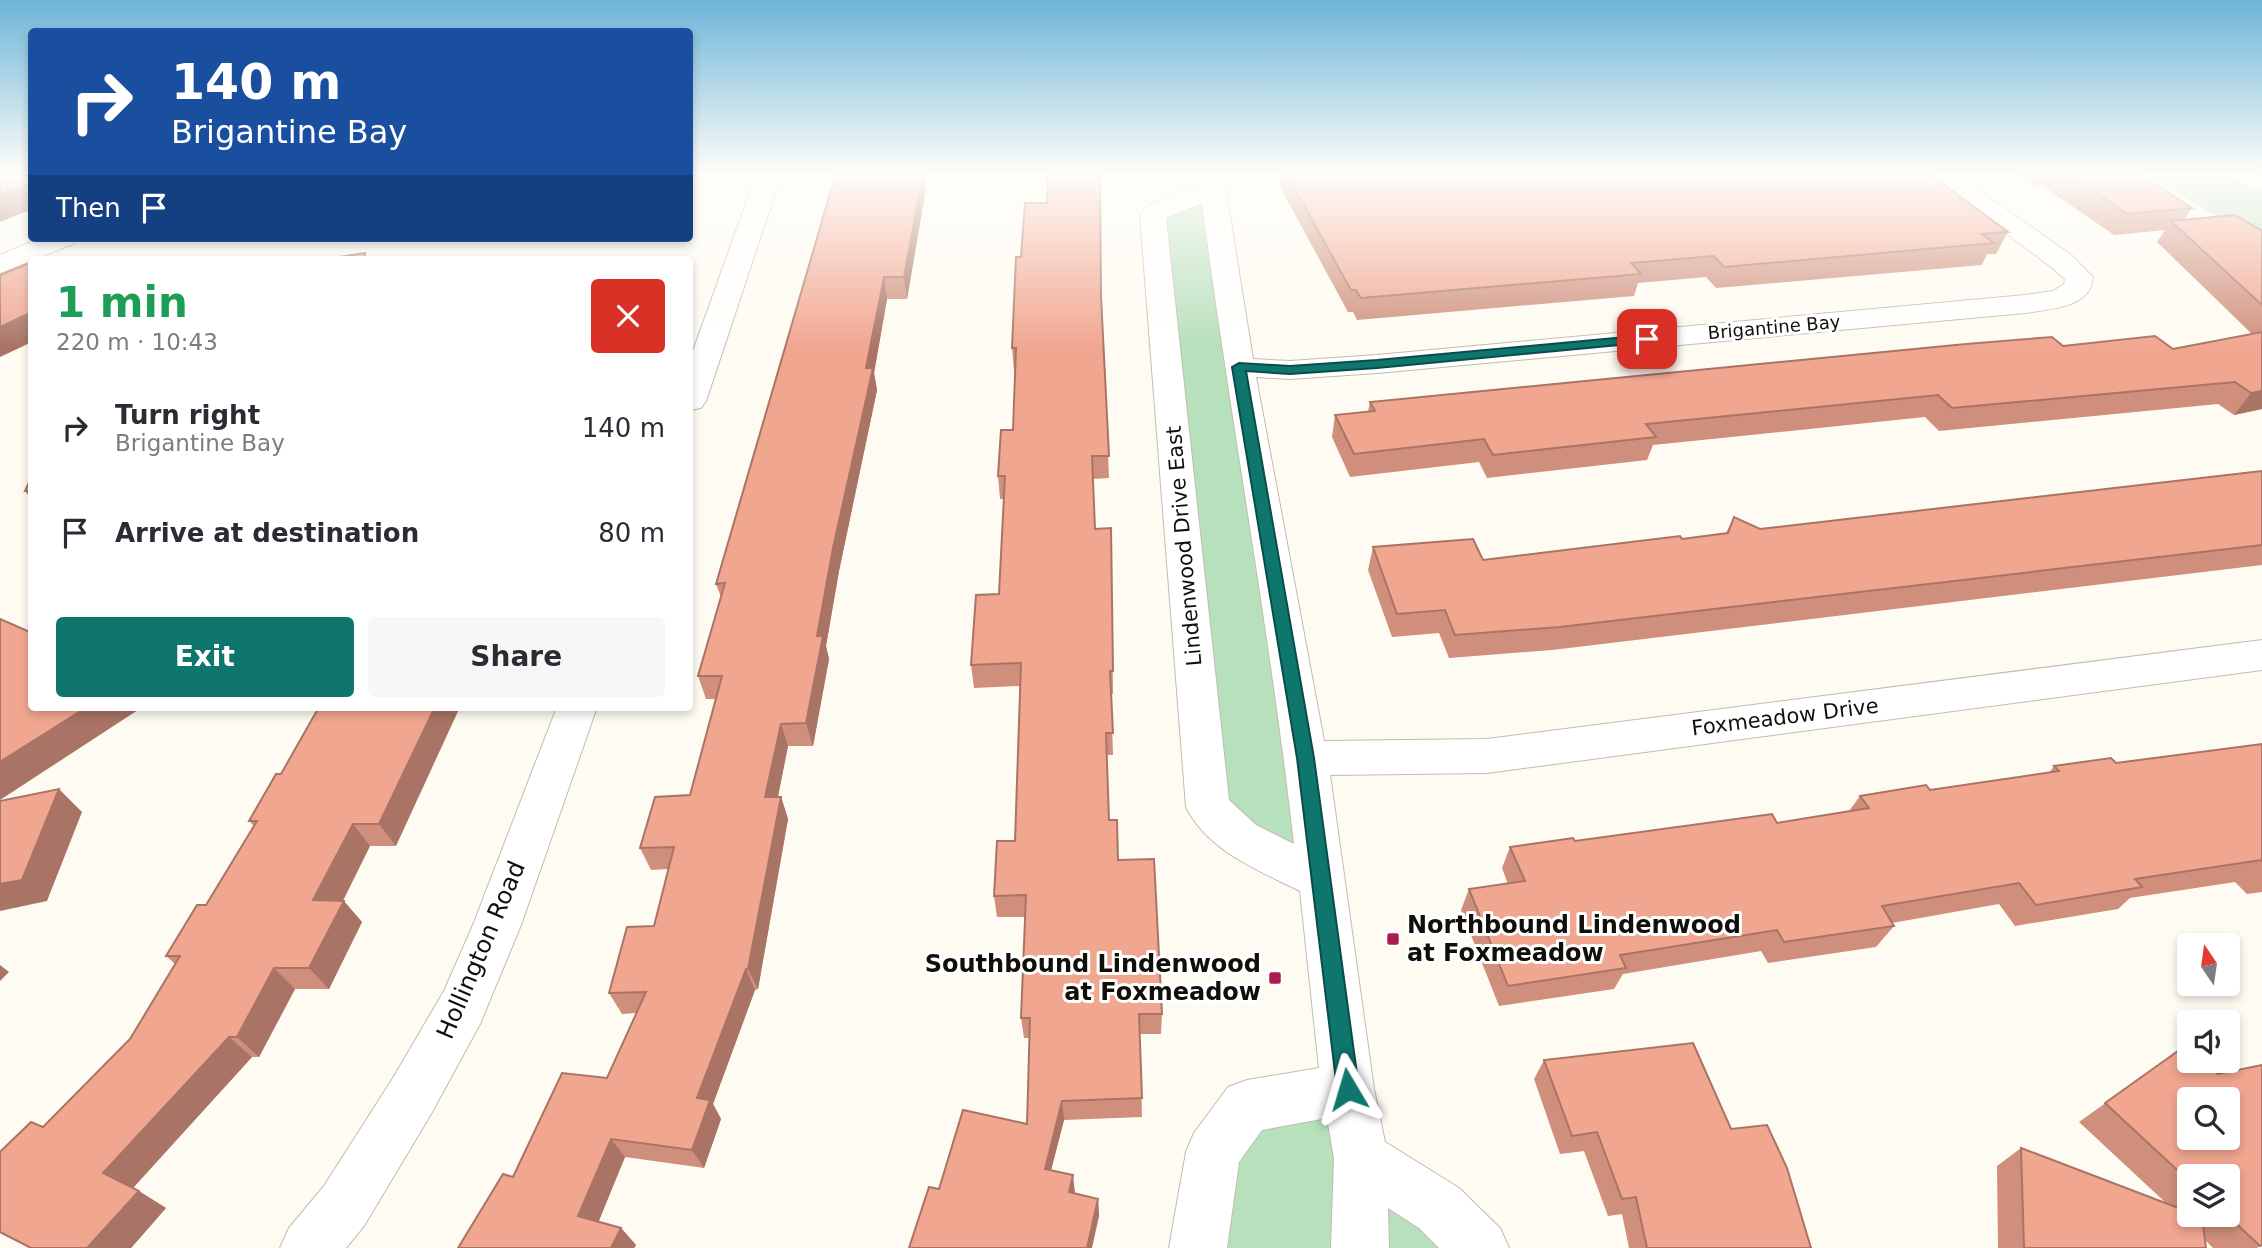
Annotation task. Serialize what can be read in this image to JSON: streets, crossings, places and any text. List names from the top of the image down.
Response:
{
  "streets": {
    "street": [
      "Brigantine Bay",
      "Lindenwood Drive East",
      "Foxmeadow Drive",
      "Hollington Road"
    ]
  },
  "crossings": [
    ["Brigantine Bay", "Lindenwood Drive East"],
    ["Lindenwood Drive East", "Foxmeadow Drive"]
  ],
  "places": {
    "transit": ["Northbound Lindenwood at Foxmeadow", "Southbound Lindenwood at Foxmeadow"]
  },
  "north": "top",
  "page": {
    "turn": ["140 m", "Brigantine Bay"],
    "then": "Then",
    "heading": ["1 min", "220 m · 10:43"],
    "list": [
      {
        "name": "Turn right",
        "note": "Brigantine Bay",
        "value": "140 m"
      },
      {
        "name": "Arrive at destination",
        "value": "80 m"
      }
    ],
    "buttons": ["Exit", "Share"]
  }
}
